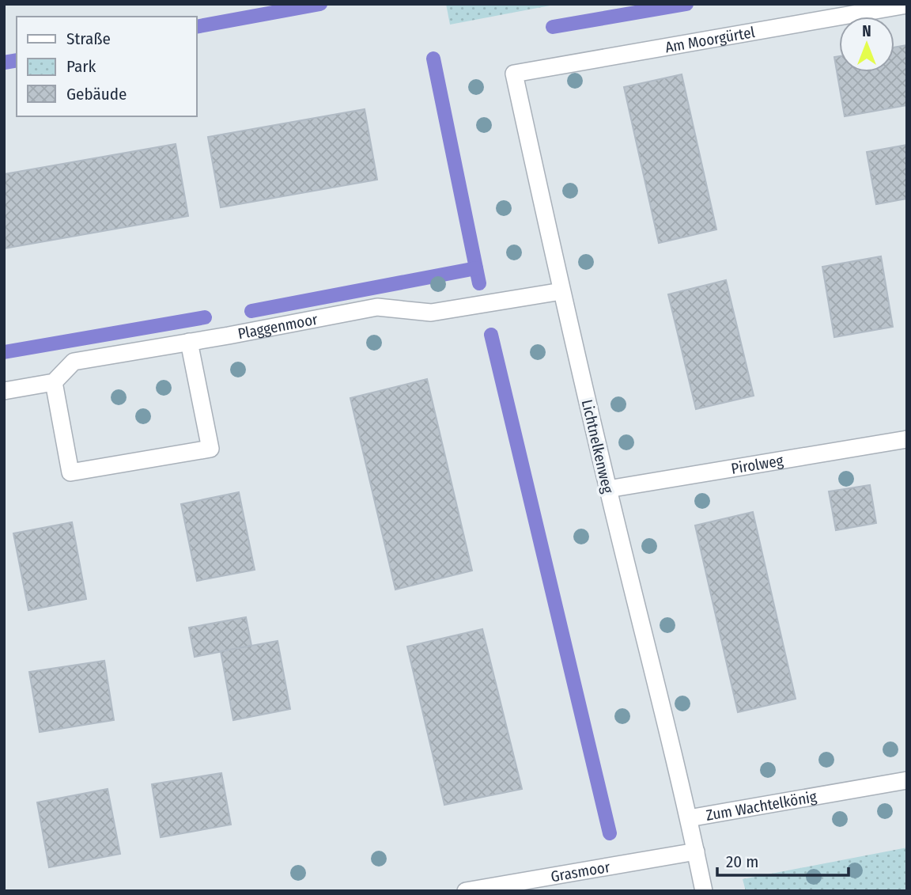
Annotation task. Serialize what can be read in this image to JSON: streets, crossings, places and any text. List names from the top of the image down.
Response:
{
  "streets": {
    "street": [
      "Am Moorgürtel",
      "Plaggenmoor",
      "Lichtnelkenweg",
      "Pirolweg",
      "Zum Wachtelkönig",
      "Grasmoor"
    ]
  },
  "crossings": [
    ["Am Moorgürtel", "Lichtnelkenweg"],
    ["Plaggenmoor", "Lichtnelkenweg"],
    ["Lichtnelkenweg", "Pirolweg"],
    ["Lichtnelkenweg", "Zum Wachtelkönig"],
    ["Zum Wachtelkönig", "Grasmoor"]
  ],
  "legend": ["Straße", "Park", "Gebäude"],
  "scale_bar": "20 m",
  "north": "top"
}
